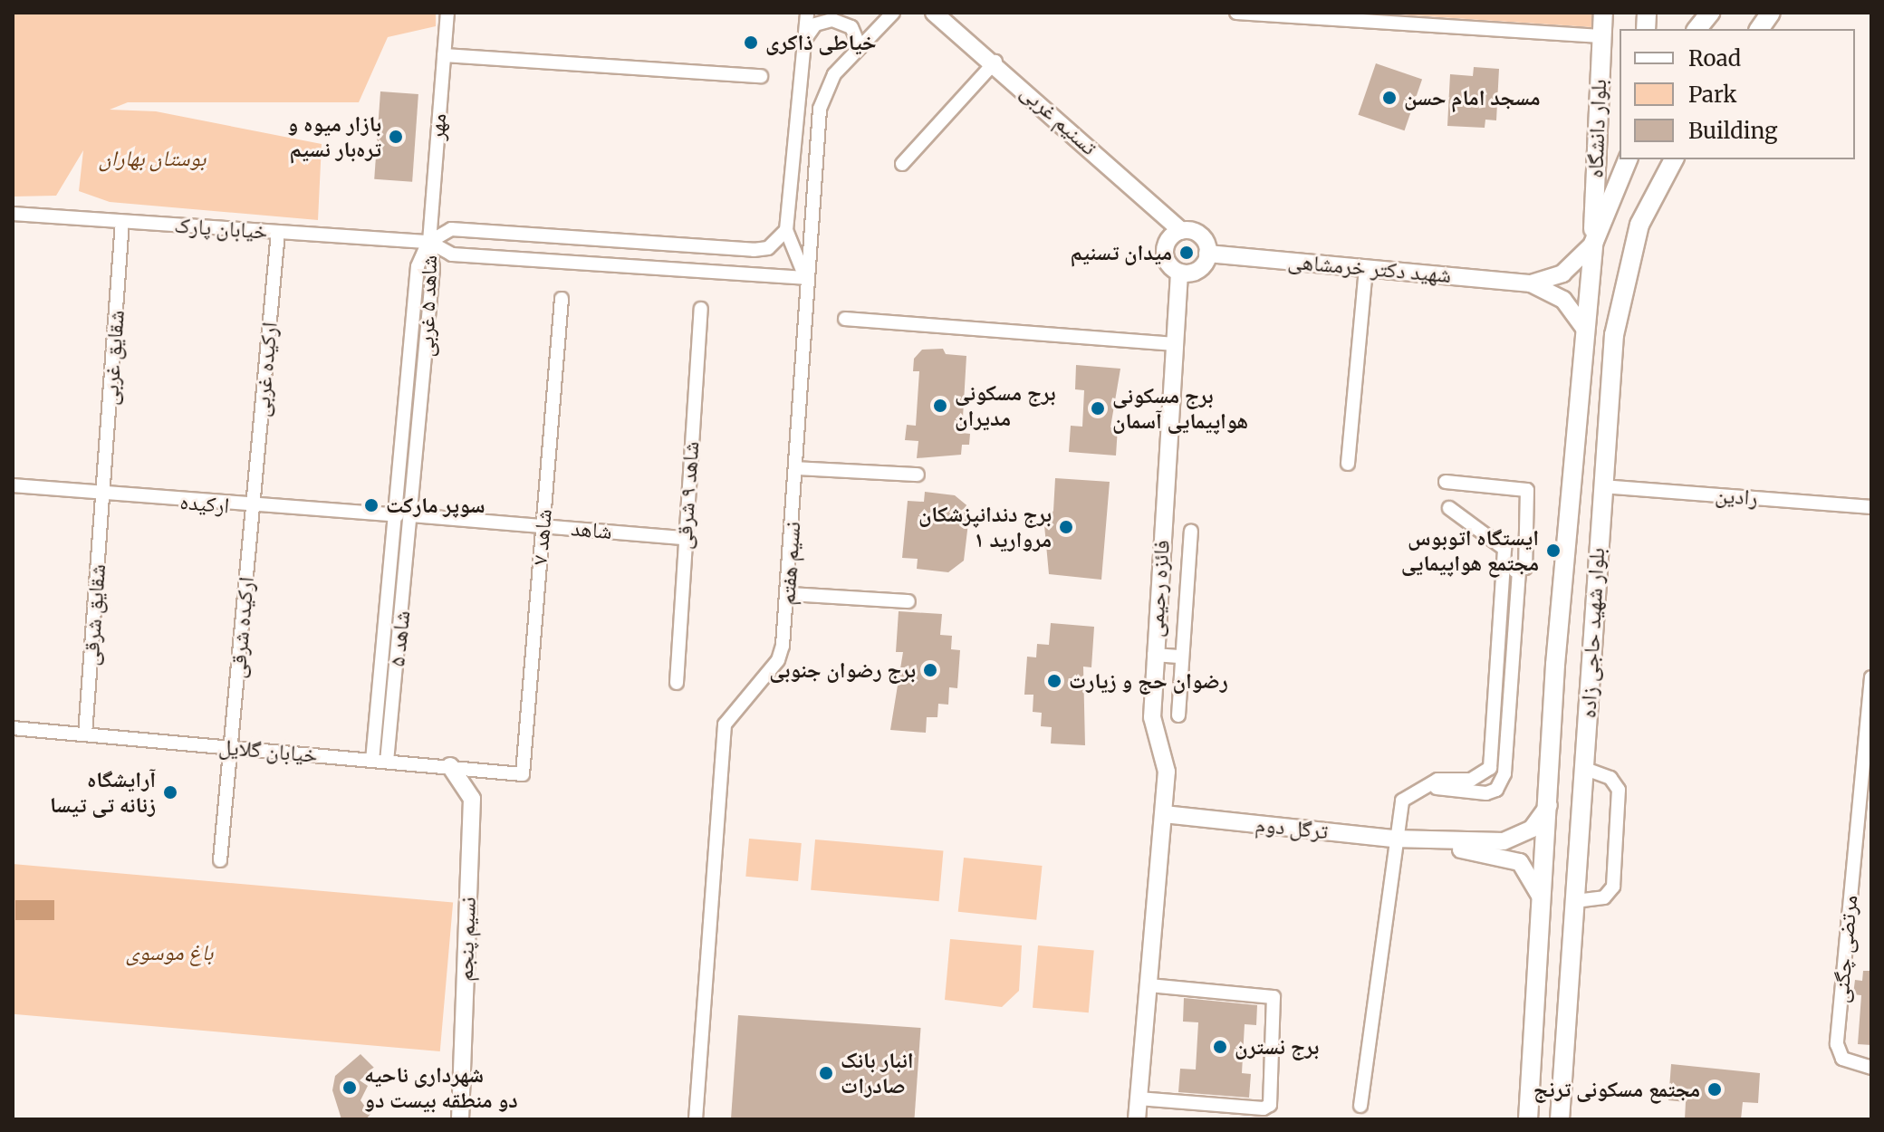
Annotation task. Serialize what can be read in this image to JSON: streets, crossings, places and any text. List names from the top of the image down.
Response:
{
  "streets": {
    "main road": ["بلوار دانشگاه", "بلوار شهید حاجی زاده"],
    "street": [
      "تسنیم غربی",
      "مهر",
      "خیابان پارک",
      "شهید دکتر خرمشاهی",
      "شاهد ۵ غربی",
      "شقایق غربی",
      "ارکیده غربی",
      "شاهد ۹ شرقی",
      "رادین",
      "ارکیده",
      "شاهد",
      "شاهد ۷",
      "نسیم هفتم",
      "فائزه رحیمی",
      "شقایق شرقی",
      "ارکیده شرقی",
      "شاهد ۵",
      "خیابان گلایل",
      "ترگل دوم",
      "نسیم پنجم",
      "مرتضی چگنی"
    ]
  },
  "crossings": [
    ["تسنیم غربی", "شهید دکتر خرمشاهی"],
    ["تسنیم غربی", "فائزه رحیمی"],
    ["مهر", "خیابان پارک"],
    ["مهر", "شاهد ۵ غربی"],
    ["بلوار دانشگاه", "شهید دکتر خرمشاهی"],
    ["بلوار دانشگاه", "بلوار شهید حاجی زاده"],
    ["خیابان پارک", "شاهد ۵ غربی"],
    ["خیابان پارک", "شقایق غربی"],
    ["خیابان پارک", "ارکیده غربی"],
    ["خیابان پارک", "نسیم هفتم"],
    ["شهید دکتر خرمشاهی", "فائزه رحیمی"],
    ["شهید دکتر خرمشاهی", "بلوار شهید حاجی زاده"],
    ["شاهد ۵ غربی", "ارکیده"],
    ["شاهد ۵ غربی", "شاهد"],
    ["شاهد ۵ غربی", "شاهد ۵"],
    ["شقایق غربی", "ارکیده"],
    ["شقایق غربی", "شقایق شرقی"],
    ["ارکیده غربی", "ارکیده"],
    ["ارکیده غربی", "ارکیده شرقی"],
    ["شاهد ۹ شرقی", "شاهد"],
    ["رادین", "بلوار شهید حاجی زاده"],
    ["ارکیده", "شقایق شرقی"],
    ["ارکیده", "ارکیده شرقی"],
    ["ارکیده", "شاهد ۵"],
    ["شاهد", "شاهد ۷"],
    ["شاهد", "شاهد ۵"],
    ["شاهد ۷", "خیابان گلایل"],
    ["فائزه رحیمی", "ترگل دوم"],
    ["شقایق شرقی", "خیابان گلایل"],
    ["ارکیده شرقی", "خیابان گلایل"],
    ["بلوار شهید حاجی زاده", "ترگل دوم"],
    ["شاهد ۵", "خیابان گلایل"],
    ["خیابان گلایل", "نسیم پنجم"]
  ],
  "parks": ["بوستان بهاران", "باغ موسوی"],
  "places": [
    "خیاطی ذاکری",
    "مسجد امام حسن",
    "بازار میوه و تره‌بار نسیم",
    "میدان تسنیم",
    "برج مسکونی مدیران",
    "برج مسکونی هواپیمایی آسمان",
    "سوپر مارکت",
    "برج دندانپزشکان مروارید ۱",
    "ایستگاه اتوبوس مجتمع هواپیمایی",
    "برج رضوان جنوبی",
    "رضوان حج و زیارت",
    "آرایشگاه زنانه تی تیسا",
    "برج نسترن",
    "انبار بانک صادرات",
    "شهرداری ناحیه دو منطقه بیست دو",
    "مجتمع مسکونی ترنج"
  ],
  "legend": ["Road", "Park", "Building"]
}
